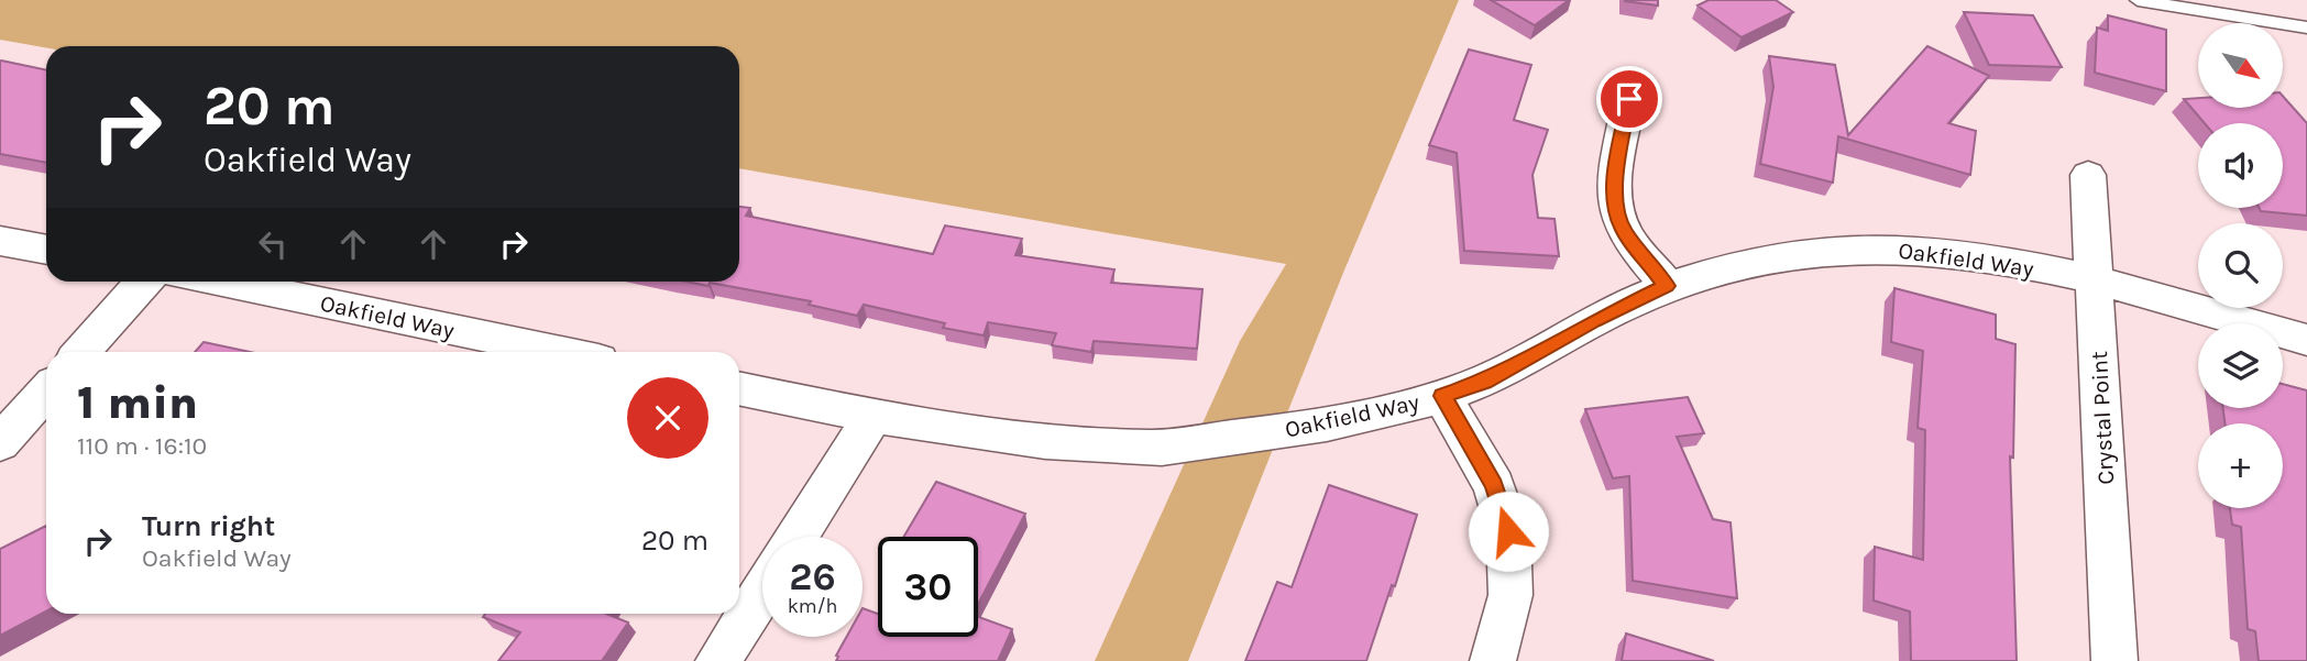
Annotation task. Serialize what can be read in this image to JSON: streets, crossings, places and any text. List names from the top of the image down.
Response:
{
  "streets": {
    "street": ["Oakfield Way", "Crystal Point"]
  },
  "crossings": [
    ["Oakfield Way", "Crystal Point"]
  ],
  "north": "bottom right",
  "page": {
    "map_buttons": "+",
    "turn": ["20 m", "Oakfield Way"],
    "heading": ["1 min", "110 m · 16:10"],
    "list": [
      {
        "name": "Turn right",
        "note": "Oakfield Way",
        "value": "20 m"
      }
    ],
    "speed": "26 km/h",
    "limit": "30"
  }
}
